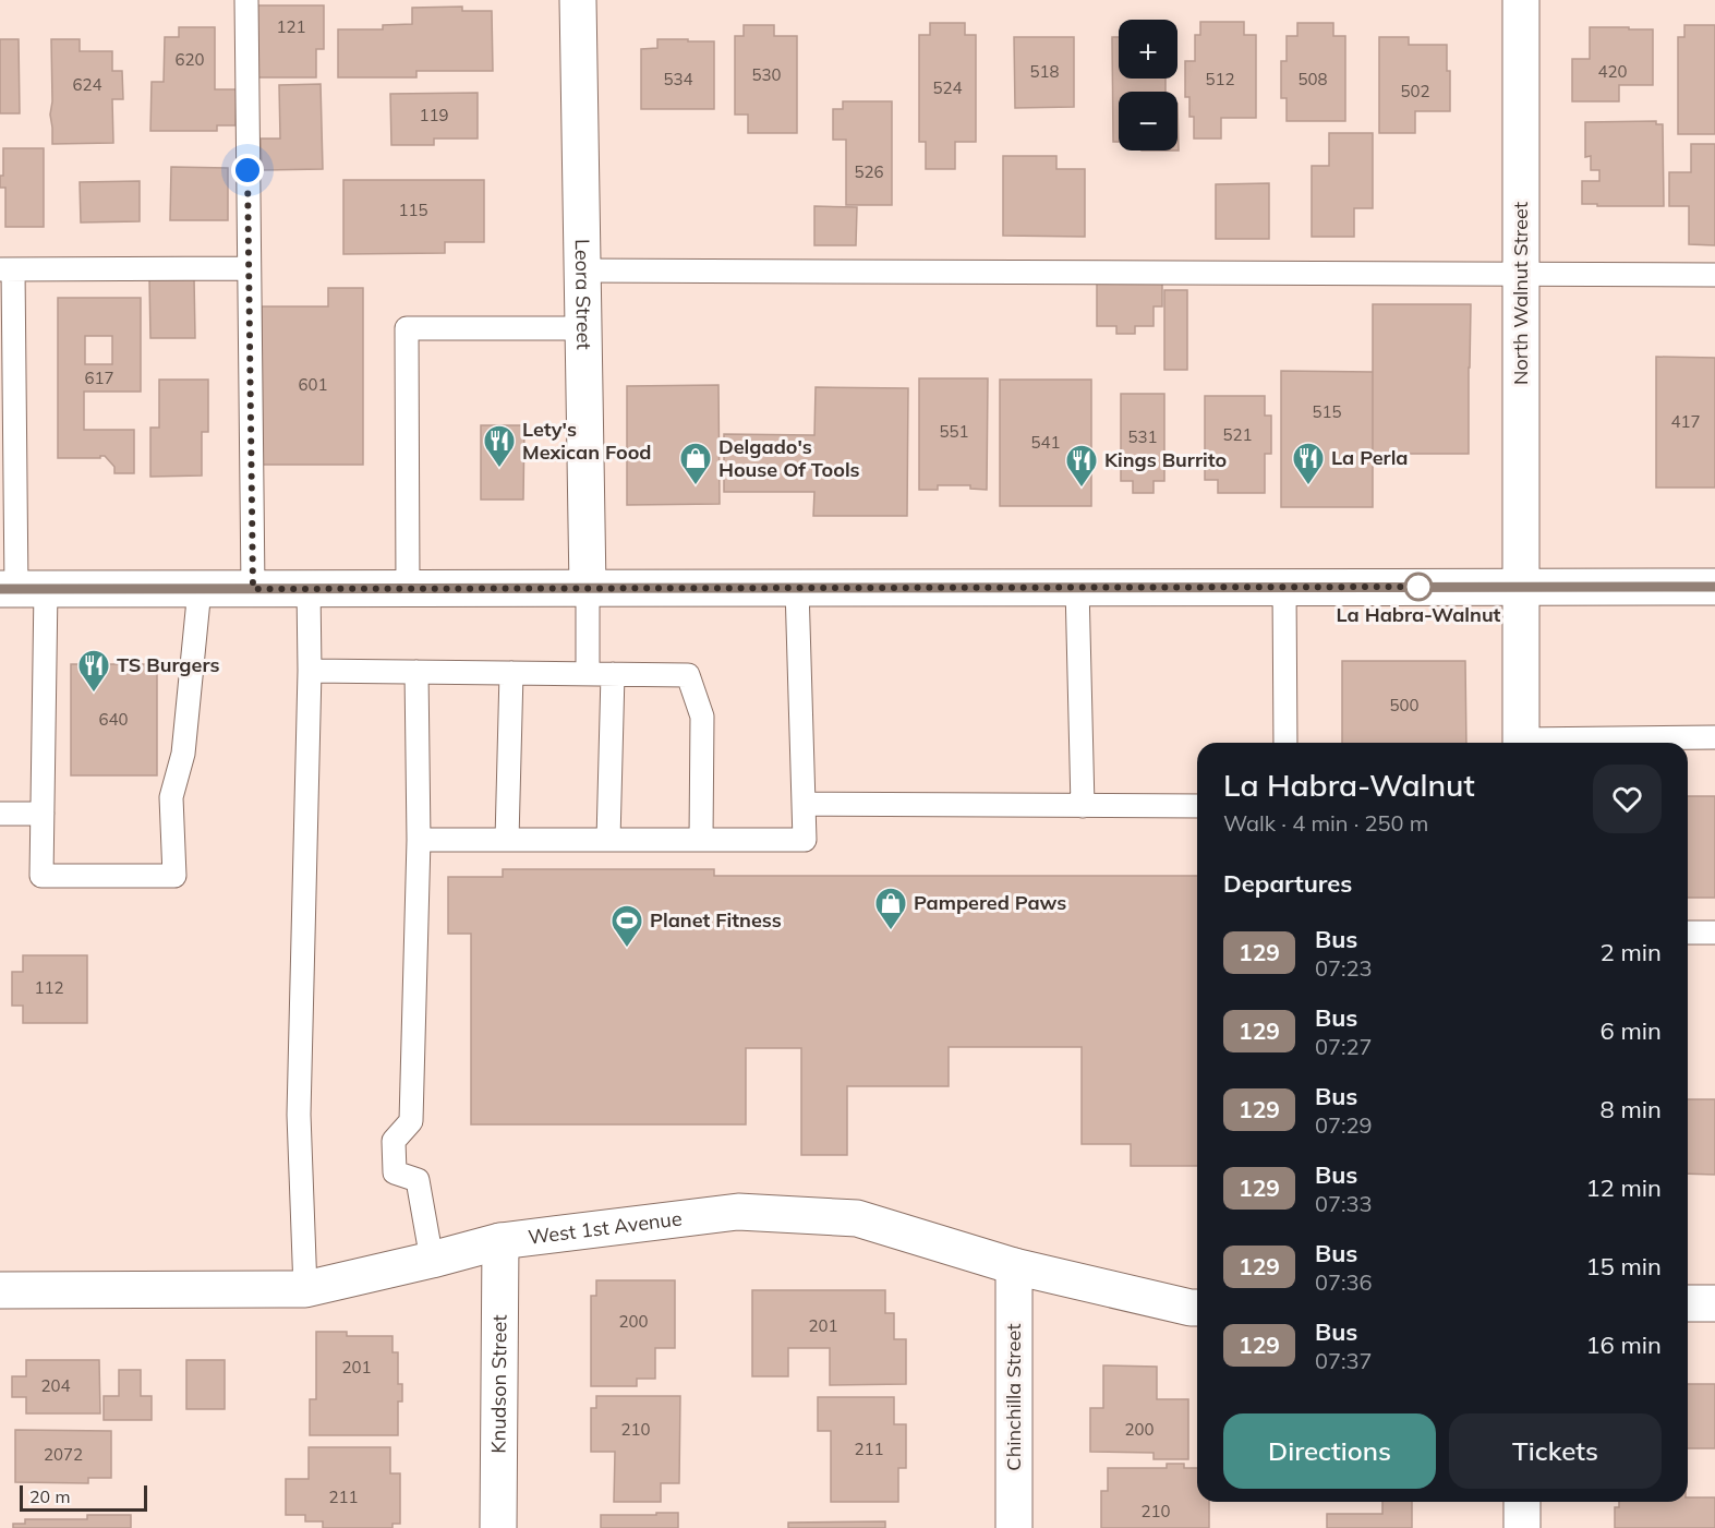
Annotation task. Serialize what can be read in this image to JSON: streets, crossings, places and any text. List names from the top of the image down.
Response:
{
  "streets": {
    "street": [
      "North Walnut Street",
      "Leora Street",
      "West 1st Avenue",
      "Knudson Street",
      "Chinchilla Street"
    ]
  },
  "crossings": [
    ["West 1st Avenue", "Knudson Street"],
    ["West 1st Avenue", "Chinchilla Street"]
  ],
  "places": {
    "restaurant": [
      "Lety's Mexican Food",
      "La Perla",
      "Kings Burrito",
      "TS Burgers"
    ],
    "shop": ["Delgado's House Of Tools", "Pampered Paws"],
    "other": ["La Habra-Walnut"],
    "sports": ["Planet Fitness"]
  },
  "lines": ["bus line 129"],
  "house_numbers": [
    "121",
    "620",
    "518",
    "420",
    "530",
    "534",
    "512",
    "508",
    "624",
    "524",
    "502",
    "119",
    "526",
    "115",
    "617",
    "601",
    "515",
    "417",
    "551",
    "521",
    "531",
    "541",
    "500",
    "640",
    "112",
    "200",
    "201",
    "201",
    "204",
    "210",
    "200",
    "211",
    "2072",
    "211",
    "210"
  ],
  "scale_bar": "20 m",
  "page": {
    "map_buttons": ["+", "−"],
    "heading": [
      ["La Habra-Walnut", "Walk · 4 min · 250 m"],
      "Departures"
    ],
    "list": [
      {
        "mark": "129",
        "name": "Bus",
        "note": "07:23",
        "value": "2 min"
      },
      {
        "mark": "129",
        "name": "Bus",
        "note": "07:27",
        "value": "6 min"
      },
      {
        "mark": "129",
        "name": "Bus",
        "note": "07:29",
        "value": "8 min"
      },
      {
        "mark": "129",
        "name": "Bus",
        "note": "07:33",
        "value": "12 min"
      },
      {
        "mark": "129",
        "name": "Bus",
        "note": "07:36",
        "value": "15 min"
      },
      {
        "mark": "129",
        "name": "Bus",
        "note": "07:37",
        "value": "16 min"
      }
    ],
    "buttons": ["Directions", "Tickets"],
    "scale": "20 m"
  }
}
